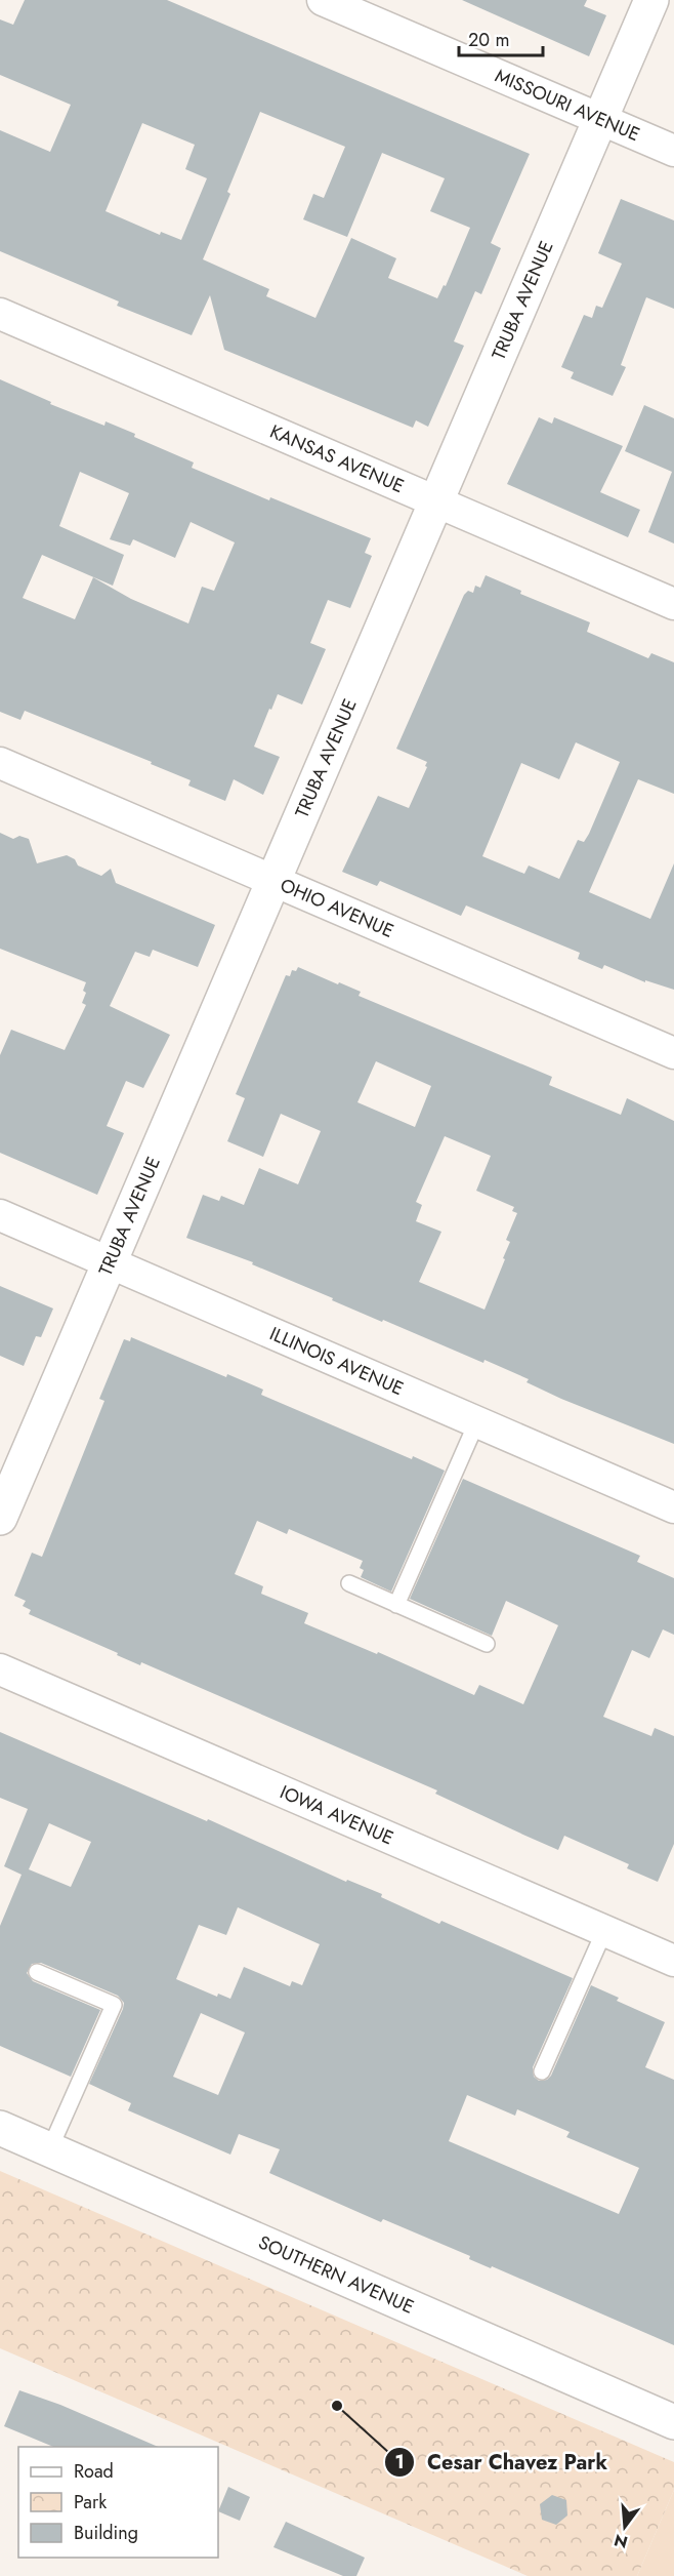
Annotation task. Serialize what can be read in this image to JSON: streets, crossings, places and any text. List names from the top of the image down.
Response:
{
  "streets": {
    "street": [
      "MISSOURI AVENUE",
      "TRUBA AVENUE",
      "KANSAS AVENUE",
      "OHIO AVENUE",
      "ILLINOIS AVENUE",
      "IOWA AVENUE",
      "SOUTHERN AVENUE"
    ]
  },
  "crossings": [
    ["MISSOURI AVENUE", "TRUBA AVENUE"],
    ["TRUBA AVENUE", "KANSAS AVENUE"],
    ["TRUBA AVENUE", "OHIO AVENUE"],
    ["TRUBA AVENUE", "ILLINOIS AVENUE"]
  ],
  "places": ["Cesar Chavez Park"],
  "legend": ["Road", "Park", "Building"],
  "scale_bar": "20 m",
  "north": "bottom"
}
